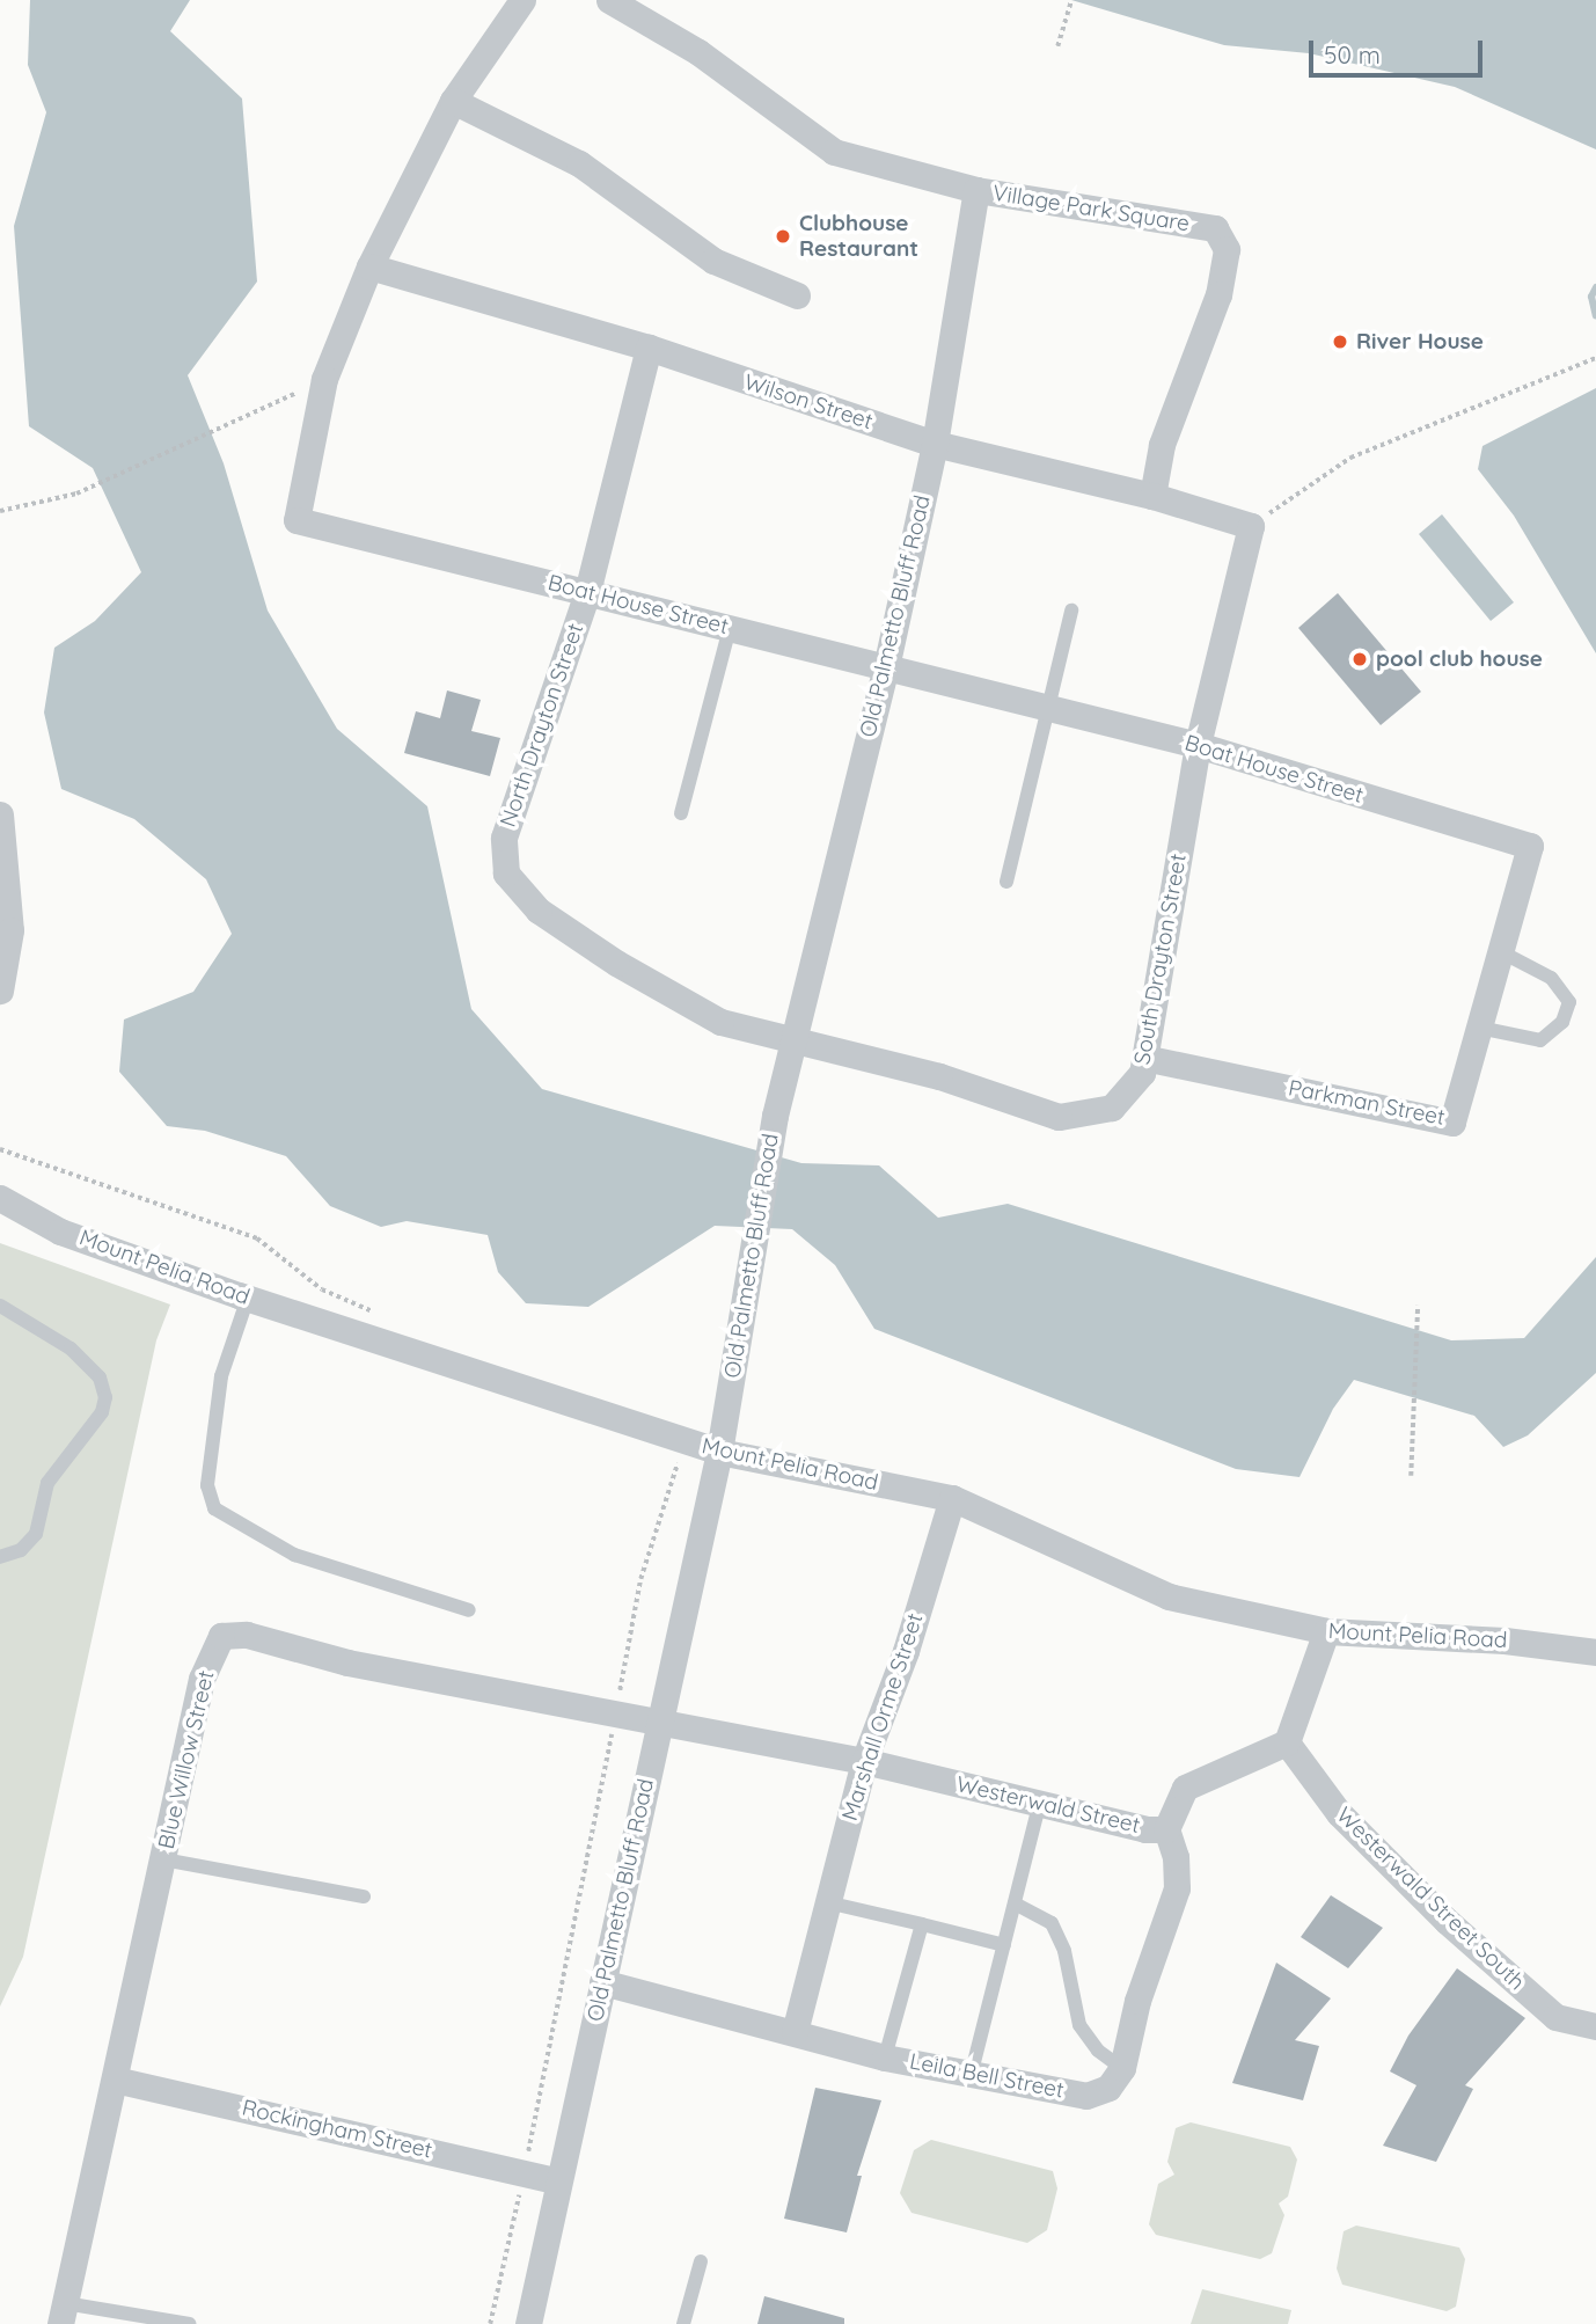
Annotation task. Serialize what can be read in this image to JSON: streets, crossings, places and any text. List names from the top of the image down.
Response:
{
  "streets": {
    "street": [
      "Village Park Square",
      "Wilson Street",
      "Boat House Street",
      "Old Palmetto Bluff Road",
      "North Drayton Street",
      "South Drayton Street",
      "Parkman Street",
      "Mount Pelia Road",
      "Marshall Orme Street",
      "Blue Willow Street",
      "Westerwald Street",
      "Westerwald Street South",
      "Leila Bell Street",
      "Rockingham Street"
    ]
  },
  "crossings": [
    ["Village Park Square", "Wilson Street"],
    ["Village Park Square", "Old Palmetto Bluff Road"],
    ["Wilson Street", "Boat House Street"],
    ["Wilson Street", "Old Palmetto Bluff Road"],
    ["Wilson Street", "North Drayton Street"],
    ["Wilson Street", "South Drayton Street"],
    ["Boat House Street", "Old Palmetto Bluff Road"],
    ["Boat House Street", "North Drayton Street"],
    ["Boat House Street", "South Drayton Street"],
    ["Boat House Street", "Parkman Street"],
    ["Old Palmetto Bluff Road", "North Drayton Street"],
    ["Old Palmetto Bluff Road", "South Drayton Street"],
    ["Old Palmetto Bluff Road", "Mount Pelia Road"],
    ["Old Palmetto Bluff Road", "Blue Willow Street"],
    ["Old Palmetto Bluff Road", "Westerwald Street"],
    ["Old Palmetto Bluff Road", "Leila Bell Street"],
    ["Old Palmetto Bluff Road", "Rockingham Street"],
    ["North Drayton Street", "South Drayton Street"],
    ["South Drayton Street", "Parkman Street"],
    ["Mount Pelia Road", "Marshall Orme Street"],
    ["Marshall Orme Street", "Westerwald Street"],
    ["Marshall Orme Street", "Leila Bell Street"],
    ["Blue Willow Street", "Westerwald Street"],
    ["Blue Willow Street", "Rockingham Street"],
    ["Westerwald Street", "Westerwald Street South"]
  ],
  "places": ["Clubhouse Restaurant", "River House", "pool club house"],
  "scale_bar": "50 m"
}
